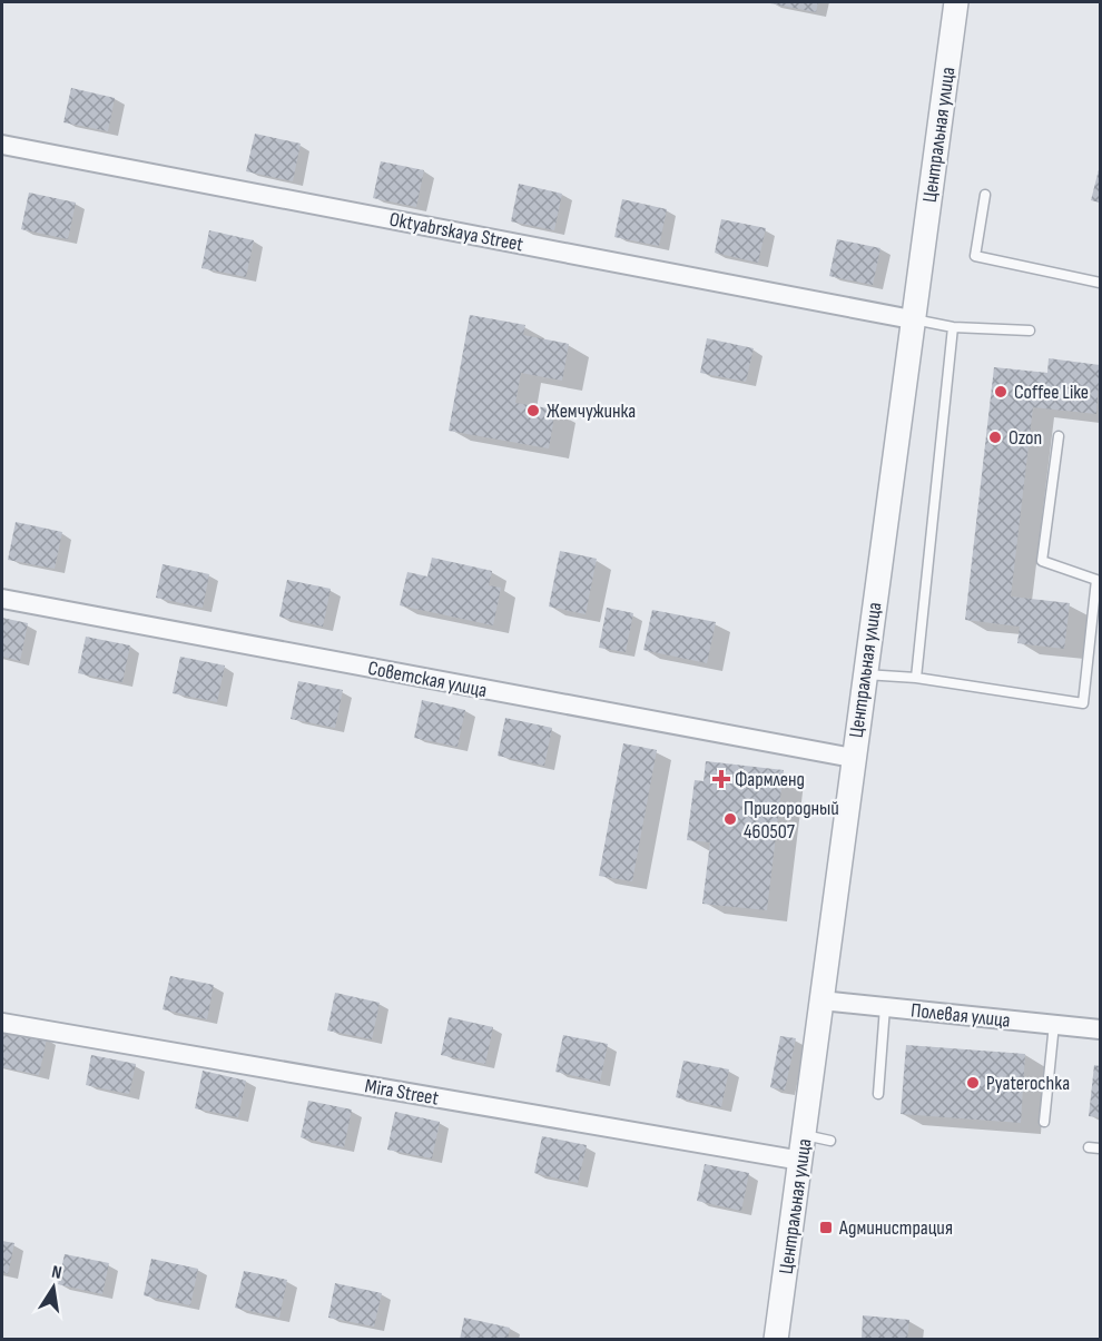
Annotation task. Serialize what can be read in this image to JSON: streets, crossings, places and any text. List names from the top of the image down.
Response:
{
  "streets": {
    "street": [
      "Центральная улица",
      "Oktyabrskaya Street",
      "Советская улица",
      "Полевая улица",
      "Mira Street"
    ]
  },
  "crossings": [
    ["Центральная улица", "Oktyabrskaya Street"],
    ["Центральная улица", "Советская улица"],
    ["Центральная улица", "Полевая улица"],
    ["Центральная улица", "Mira Street"]
  ],
  "places": {
    "other": [
      "Coffee Like",
      "Жемчужинка",
      "Ozon",
      "Пригородный 460507",
      "Pyaterochka"
    ],
    "health": ["Фармленд"],
    "transit": ["Администрация"]
  },
  "north": "top"
}
